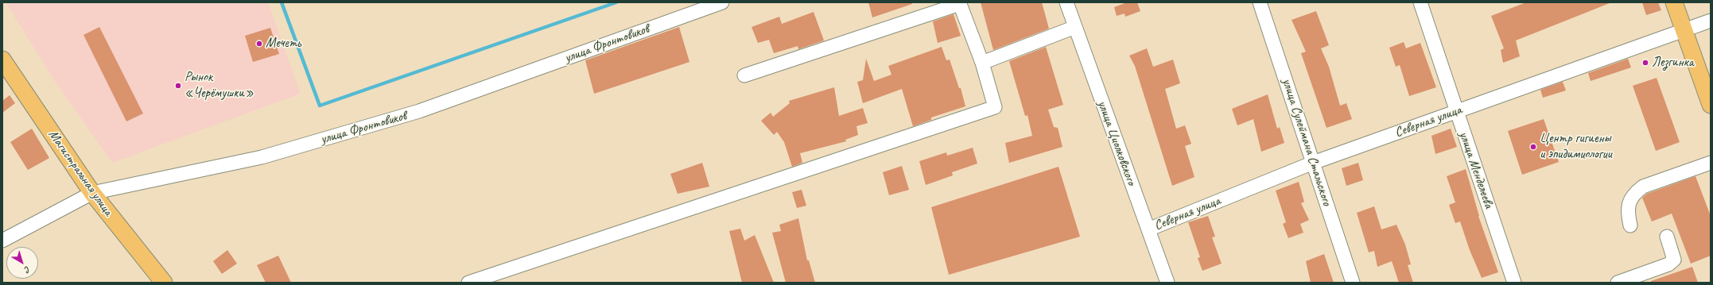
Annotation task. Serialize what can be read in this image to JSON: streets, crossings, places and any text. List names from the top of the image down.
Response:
{
  "streets": {
    "main road": ["Магистральная улица"],
    "street": [
      "улица Фронтовиков",
      "Северная улица",
      "улица Сулеймана Стальского",
      "улица Циолковского",
      "улица Менделеева"
    ]
  },
  "crossings": [
    ["улица Фронтовиков", "Магистральная улица"],
    ["Северная улица", "улица Сулеймана Стальского"],
    ["Северная улица", "улица Циолковского"],
    ["Северная улица", "улица Менделеева"]
  ],
  "places": [
    "Мечеть",
    "Лезгинка",
    "Рынок «Черёмушки»",
    "Центр гигиены и эпидимиологии"
  ],
  "north": "bottom right"
}
